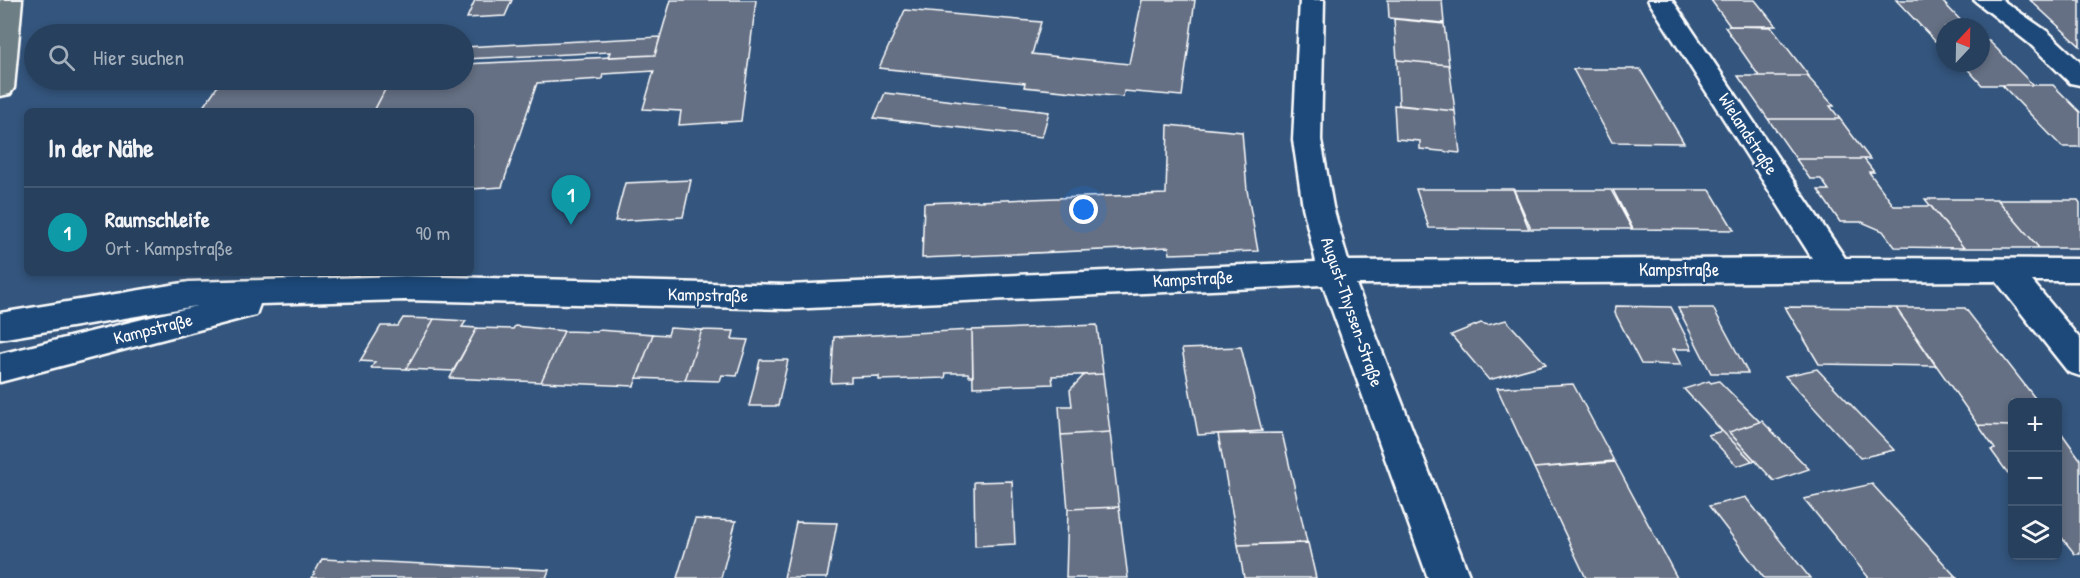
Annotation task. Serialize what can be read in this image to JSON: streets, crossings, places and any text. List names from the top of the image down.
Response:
{
  "streets": {
    "street": ["Wielandstraße", "Kampstraße", "August-Thyssen-Straße"]
  },
  "crossings": [
    ["Wielandstraße", "Kampstraße"],
    ["Kampstraße", "August-Thyssen-Straße"]
  ],
  "north": "top",
  "page": {
    "search": "Hier suchen",
    "heading": "In der Nähe",
    "pins": "1",
    "list": [
      {
        "mark": "1",
        "name": "Raumschleife",
        "note": "Ort · Kampstraße",
        "value": "90 m"
      }
    ],
    "map_buttons": ["+", "−"]
  }
}
